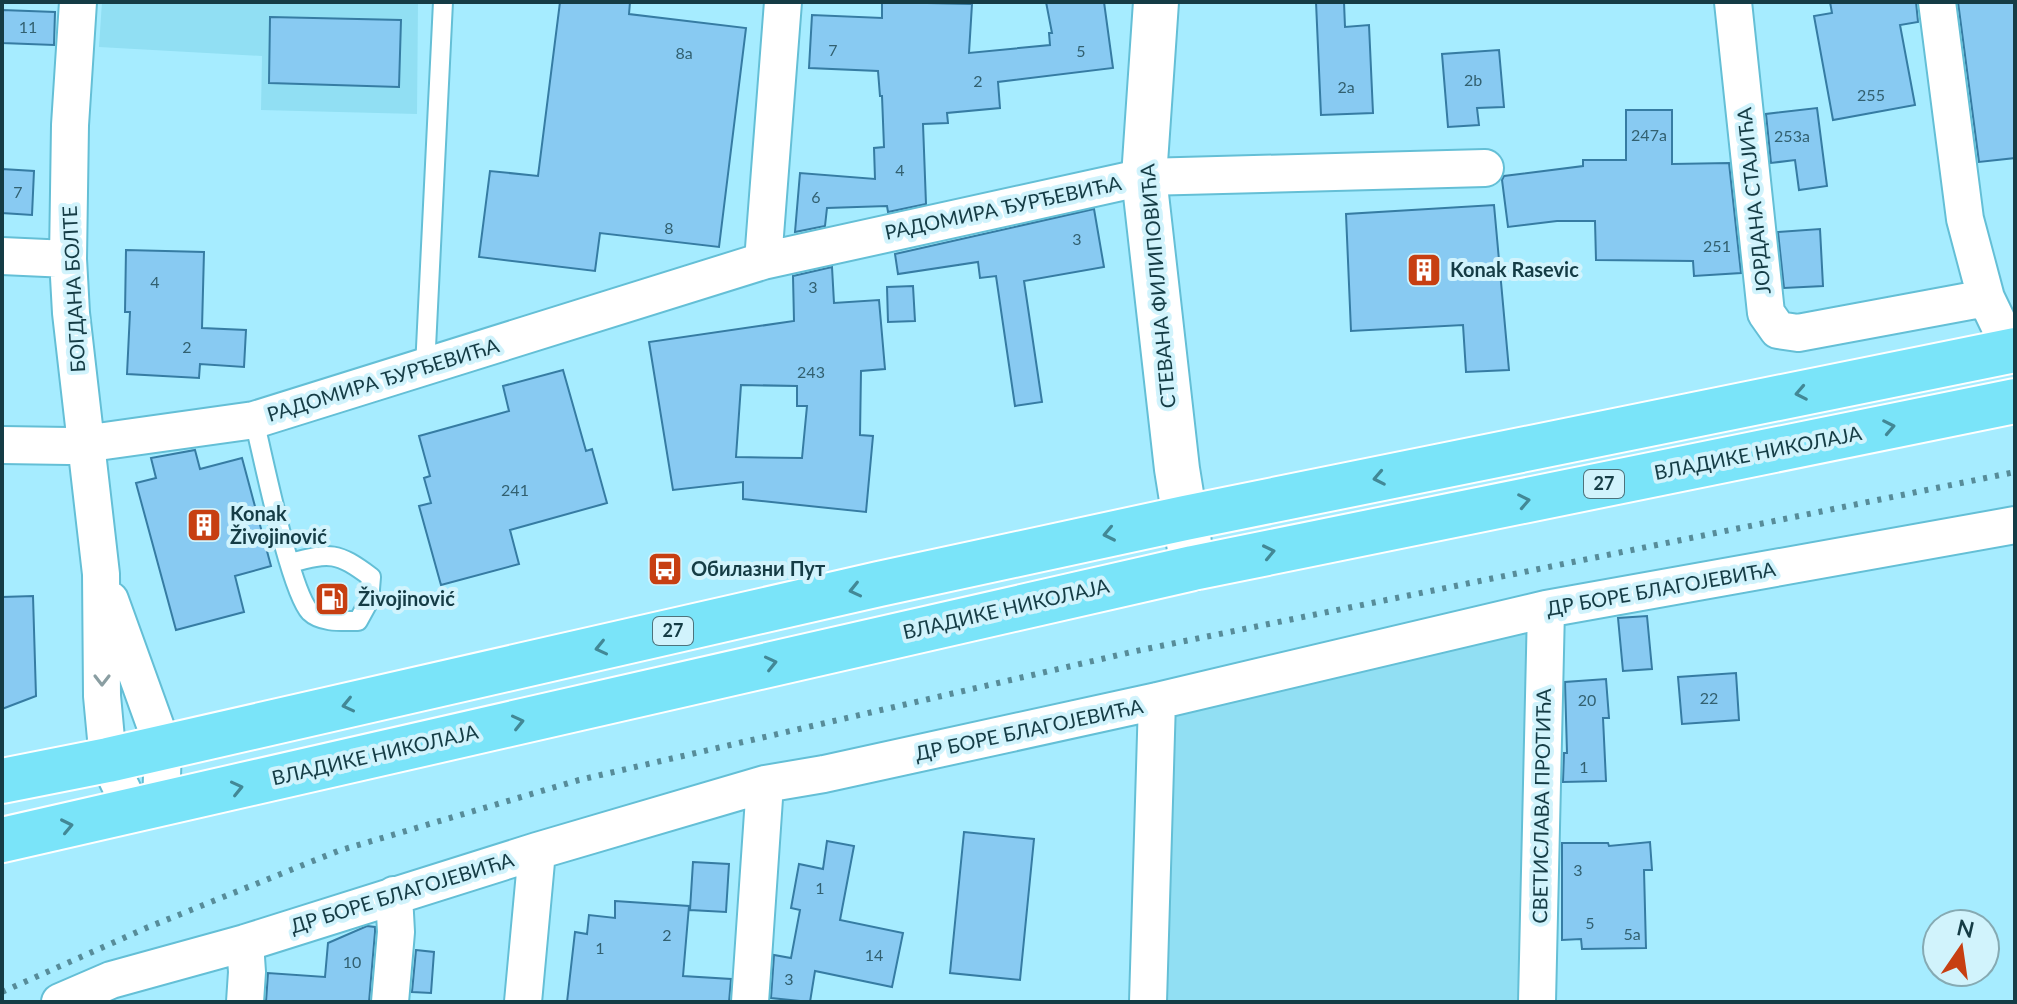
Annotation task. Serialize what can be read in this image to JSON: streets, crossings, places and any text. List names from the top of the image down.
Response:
{
  "streets": {
    "main road": ["ВЛАДИКЕ НИКОЛАЈА", "27"],
    "street": [
      "ЈОРДАНА СТАЈИЋА",
      "РАДОМИРА ЂУРЂЕВИЋА",
      "СТЕВАНА ФИЛИПОВИЋА",
      "БОГДАНА БОЛТЕ",
      "ДР БОРЕ БЛАГОЈЕВИЋА",
      "СВЕТИСЛАВА ПРОТИЋА"
    ]
  },
  "crossings": [
    ["РАДОМИРА ЂУРЂЕВИЋА", "СТЕВАНА ФИЛИПОВИЋА"],
    ["РАДОМИРА ЂУРЂЕВИЋА", "БОГДАНА БОЛТЕ"],
    ["СТЕВАНА ФИЛИПОВИЋА", "ВЛАДИКЕ НИКОЛАЈА"],
    ["СТЕВАНА ФИЛИПОВИЋА", "27"],
    ["БОГДАНА БОЛТЕ", "ВЛАДИКЕ НИКОЛАЈА"],
    ["БОГДАНА БОЛТЕ", "27"],
    ["ДР БОРЕ БЛАГОЈЕВИЋА", "СВЕТИСЛАВА ПРОТИЋА"]
  ],
  "places": {
    "building": ["Konak Rasevic", "Konak Živojinović"],
    "bus stop": ["Обилазни Пут"],
    "fuel station": ["Živojinović"]
  },
  "house_numbers": [
    "11",
    "7",
    "5",
    "8a",
    "2b",
    "2",
    "2a",
    "255",
    "247a",
    "253a",
    "4",
    "7",
    "6",
    "8",
    "3",
    "251",
    "4",
    "3",
    "2",
    "243",
    "241",
    "22",
    "20",
    "1",
    "3",
    "1",
    "5",
    "5a",
    "2",
    "1",
    "14",
    "10",
    "3"
  ],
  "north": "top"
}
